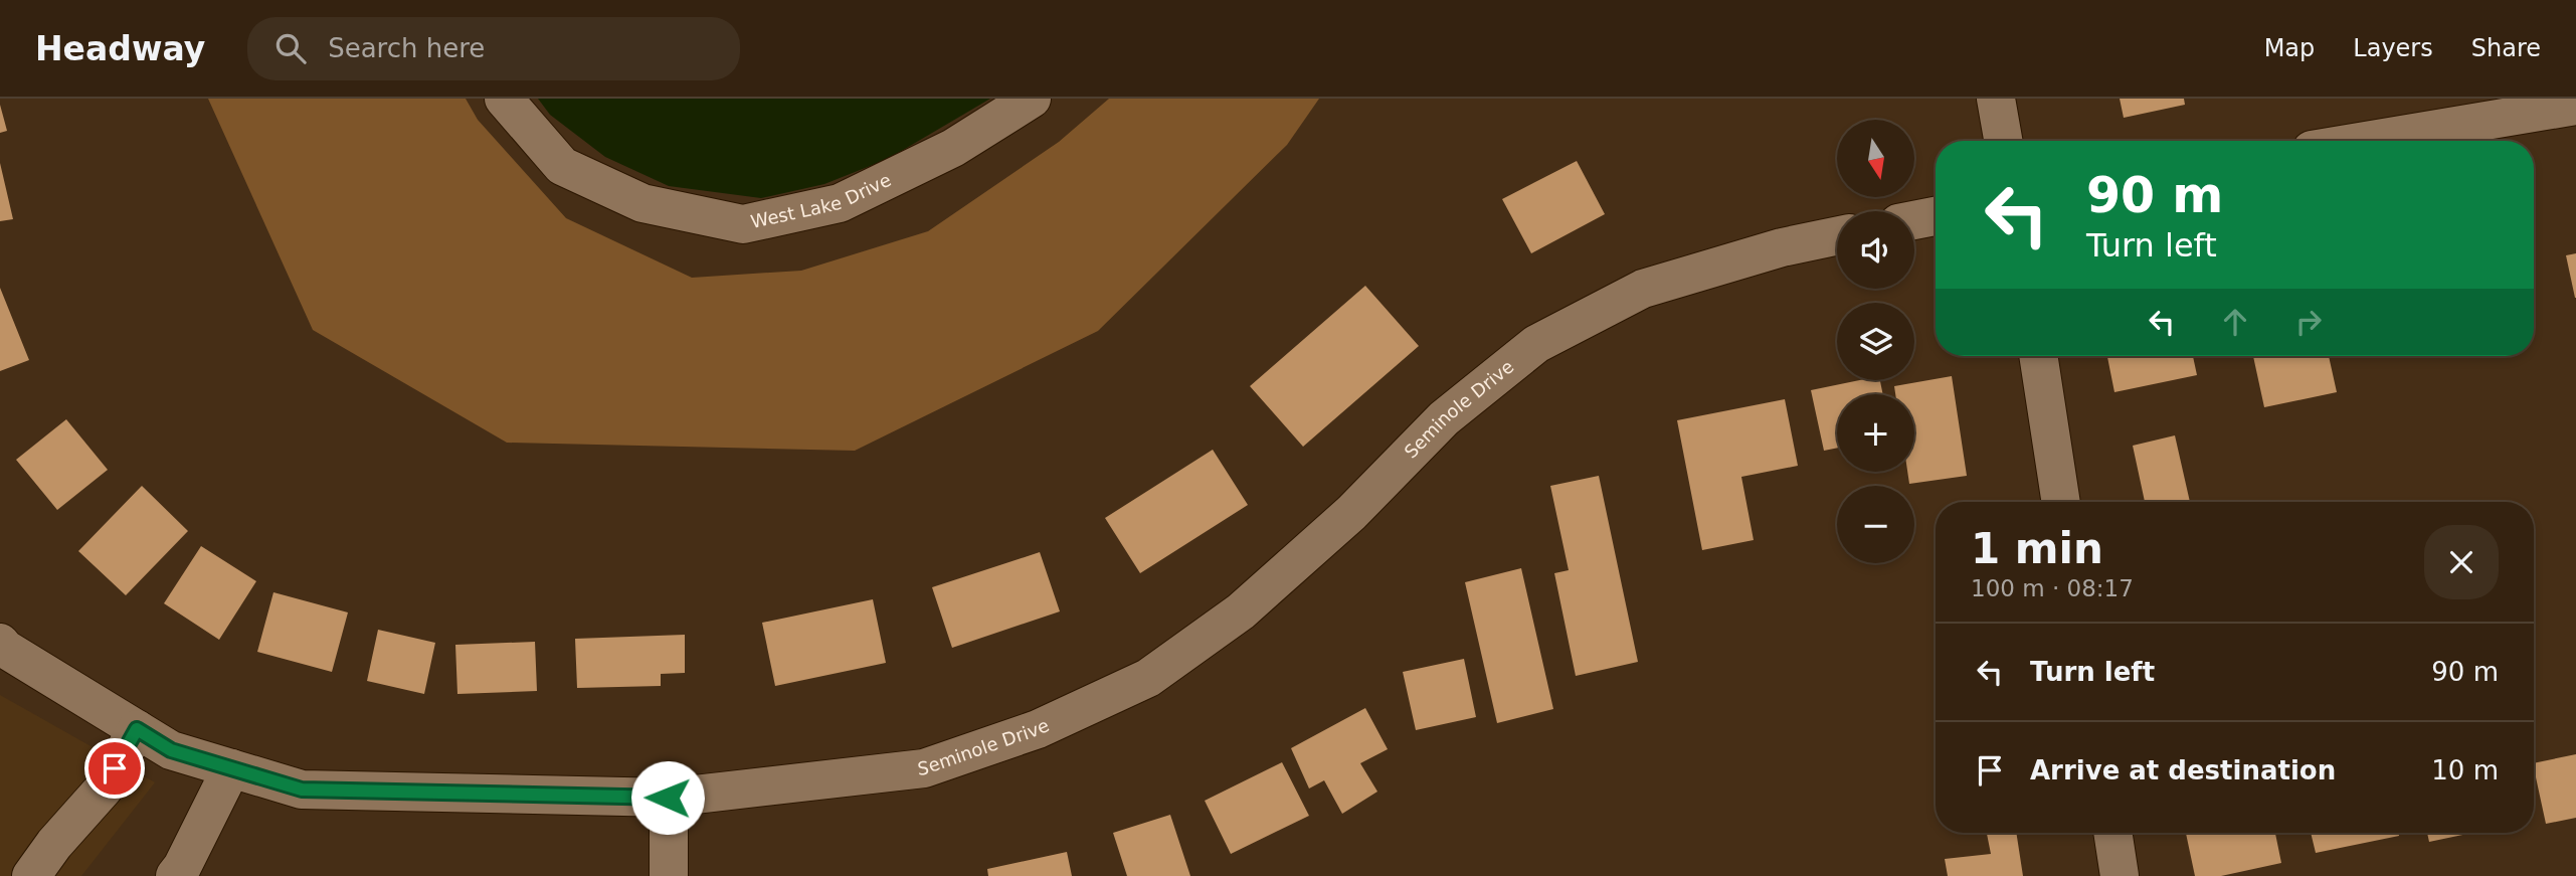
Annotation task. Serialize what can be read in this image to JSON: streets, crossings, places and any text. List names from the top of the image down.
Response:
{
  "streets": {
    "street": ["West Lake Drive", "Seminole Drive"]
  },
  "north": "bottom",
  "page": {
    "header": "Headway",
    "search": "Search here",
    "nav": ["Map", "Layers", "Share"],
    "map_buttons": ["+", "−"],
    "turn": ["90 m", "Turn left"],
    "heading": ["1 min", "100 m · 08:17"],
    "list": [
      {
        "name": "Turn left",
        "value": "90 m"
      },
      {
        "name": "Arrive at destination",
        "value": "10 m"
      }
    ]
  }
}
